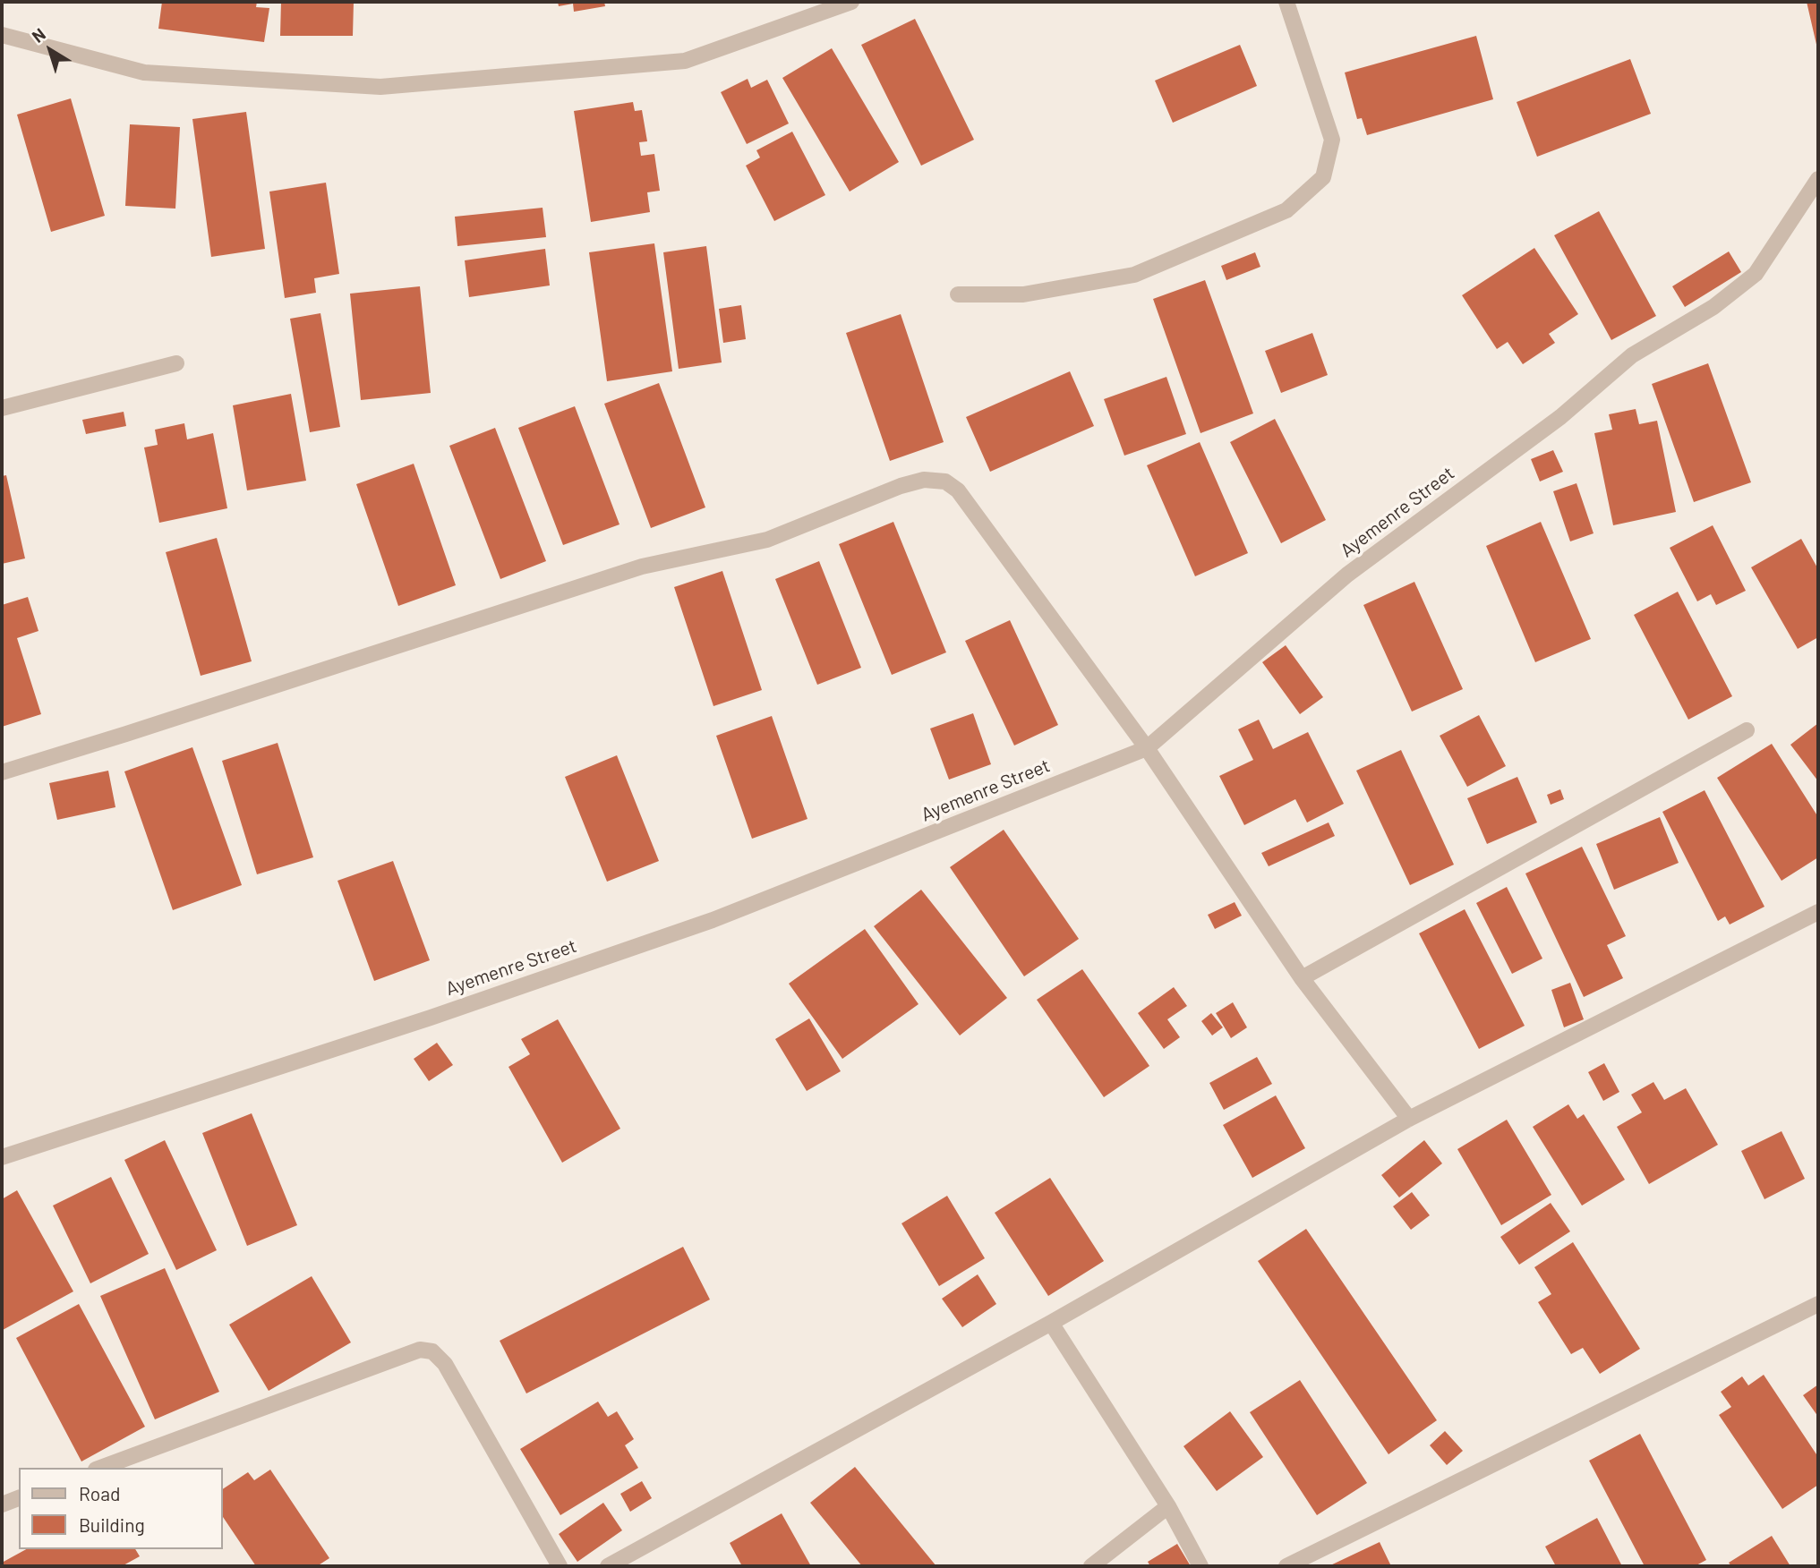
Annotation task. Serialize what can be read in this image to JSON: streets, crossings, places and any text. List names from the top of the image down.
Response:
{
  "streets": {
    "street": ["Ayemenre Street"]
  },
  "legend": ["Road", "Building"],
  "north": "top left"
}
